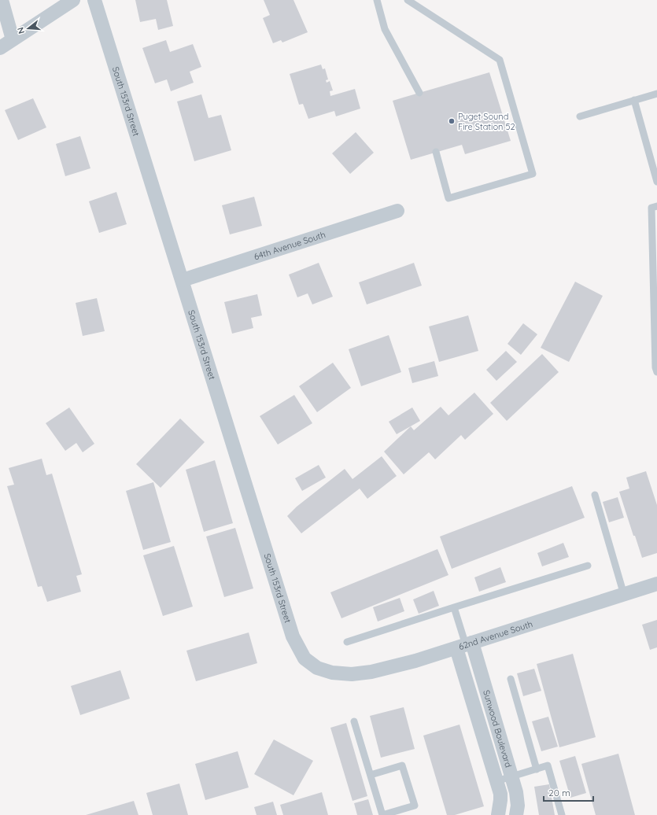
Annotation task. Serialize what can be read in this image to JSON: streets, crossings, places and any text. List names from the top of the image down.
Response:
{
  "streets": {
    "street": [
      "South 153rd Street",
      "64th Avenue South",
      "62nd Avenue South",
      "Sunwood Boulevard"
    ]
  },
  "crossings": [
    ["South 153rd Street", "64th Avenue South"],
    ["South 153rd Street", "62nd Avenue South"],
    ["62nd Avenue South", "Sunwood Boulevard"]
  ],
  "places": ["Puget Sound Fire Station 52"],
  "scale_bar": "20 m",
  "north": "left"
}
